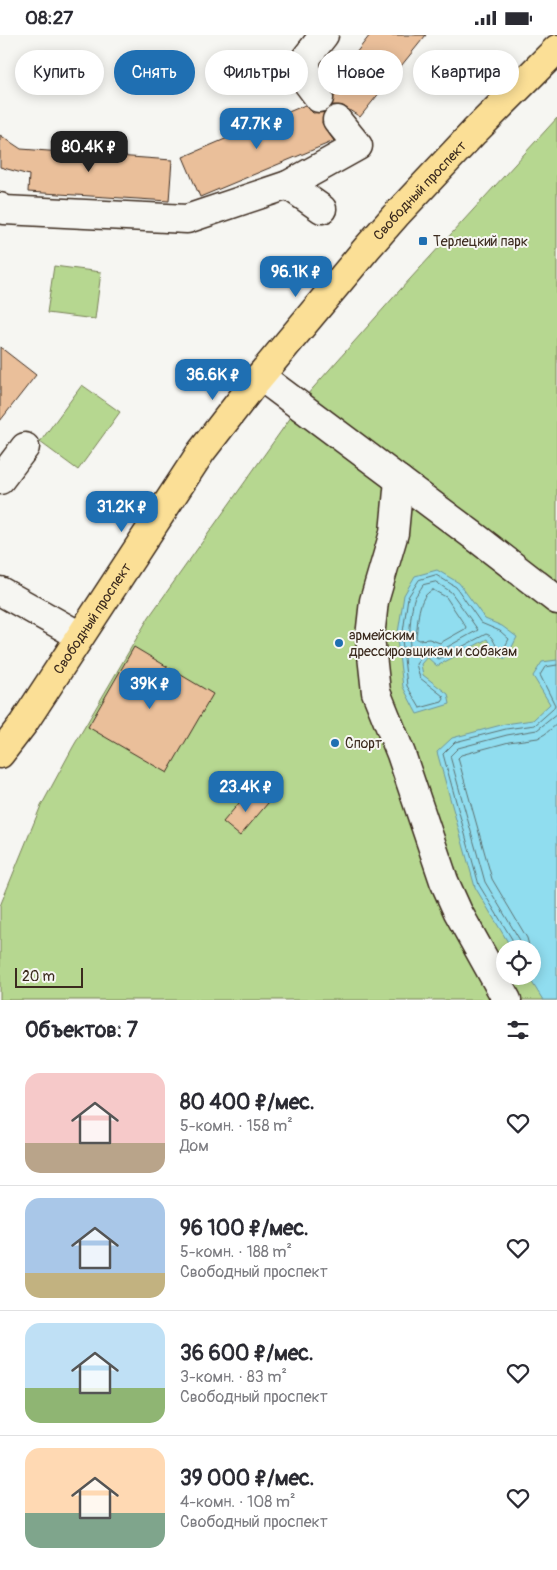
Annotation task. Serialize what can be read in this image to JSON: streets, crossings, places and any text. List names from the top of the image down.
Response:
{
  "streets": {
    "main road": ["Свободный проспект"]
  },
  "places": {
    "transit": ["Терлецкий парк"],
    "other": ["армейским дрессировщикам и собакам", "Спорт"]
  },
  "scale_bar": "20 m",
  "page": {
    "status": "08:27",
    "chip": [
      "Купить",
      "Снять",
      "Фильтры",
      "Новое",
      "Квартира"
    ],
    "price": [
      "47.7K ₽",
      "80.4K ₽",
      "96.1K ₽",
      "36.6K ₽",
      "31.2K ₽",
      "39K ₽",
      "23.4K ₽"
    ],
    "scale": "20 m",
    "heading": "Объектов: 7",
    "list": [
      {
        "name": "80 400 ₽/мес.",
        "note": "5-комн. · 158 m² · Дом"
      },
      {
        "name": "96 100 ₽/мес.",
        "note": "5-комн. · 188 m² · Свободный проспект"
      },
      {
        "name": "36 600 ₽/мес.",
        "note": "3-комн. · 83 m² · Свободный проспект"
      },
      {
        "name": "39 000 ₽/мес.",
        "note": "4-комн. · 108 m² · Свободный проспект"
      }
    ]
  }
}
